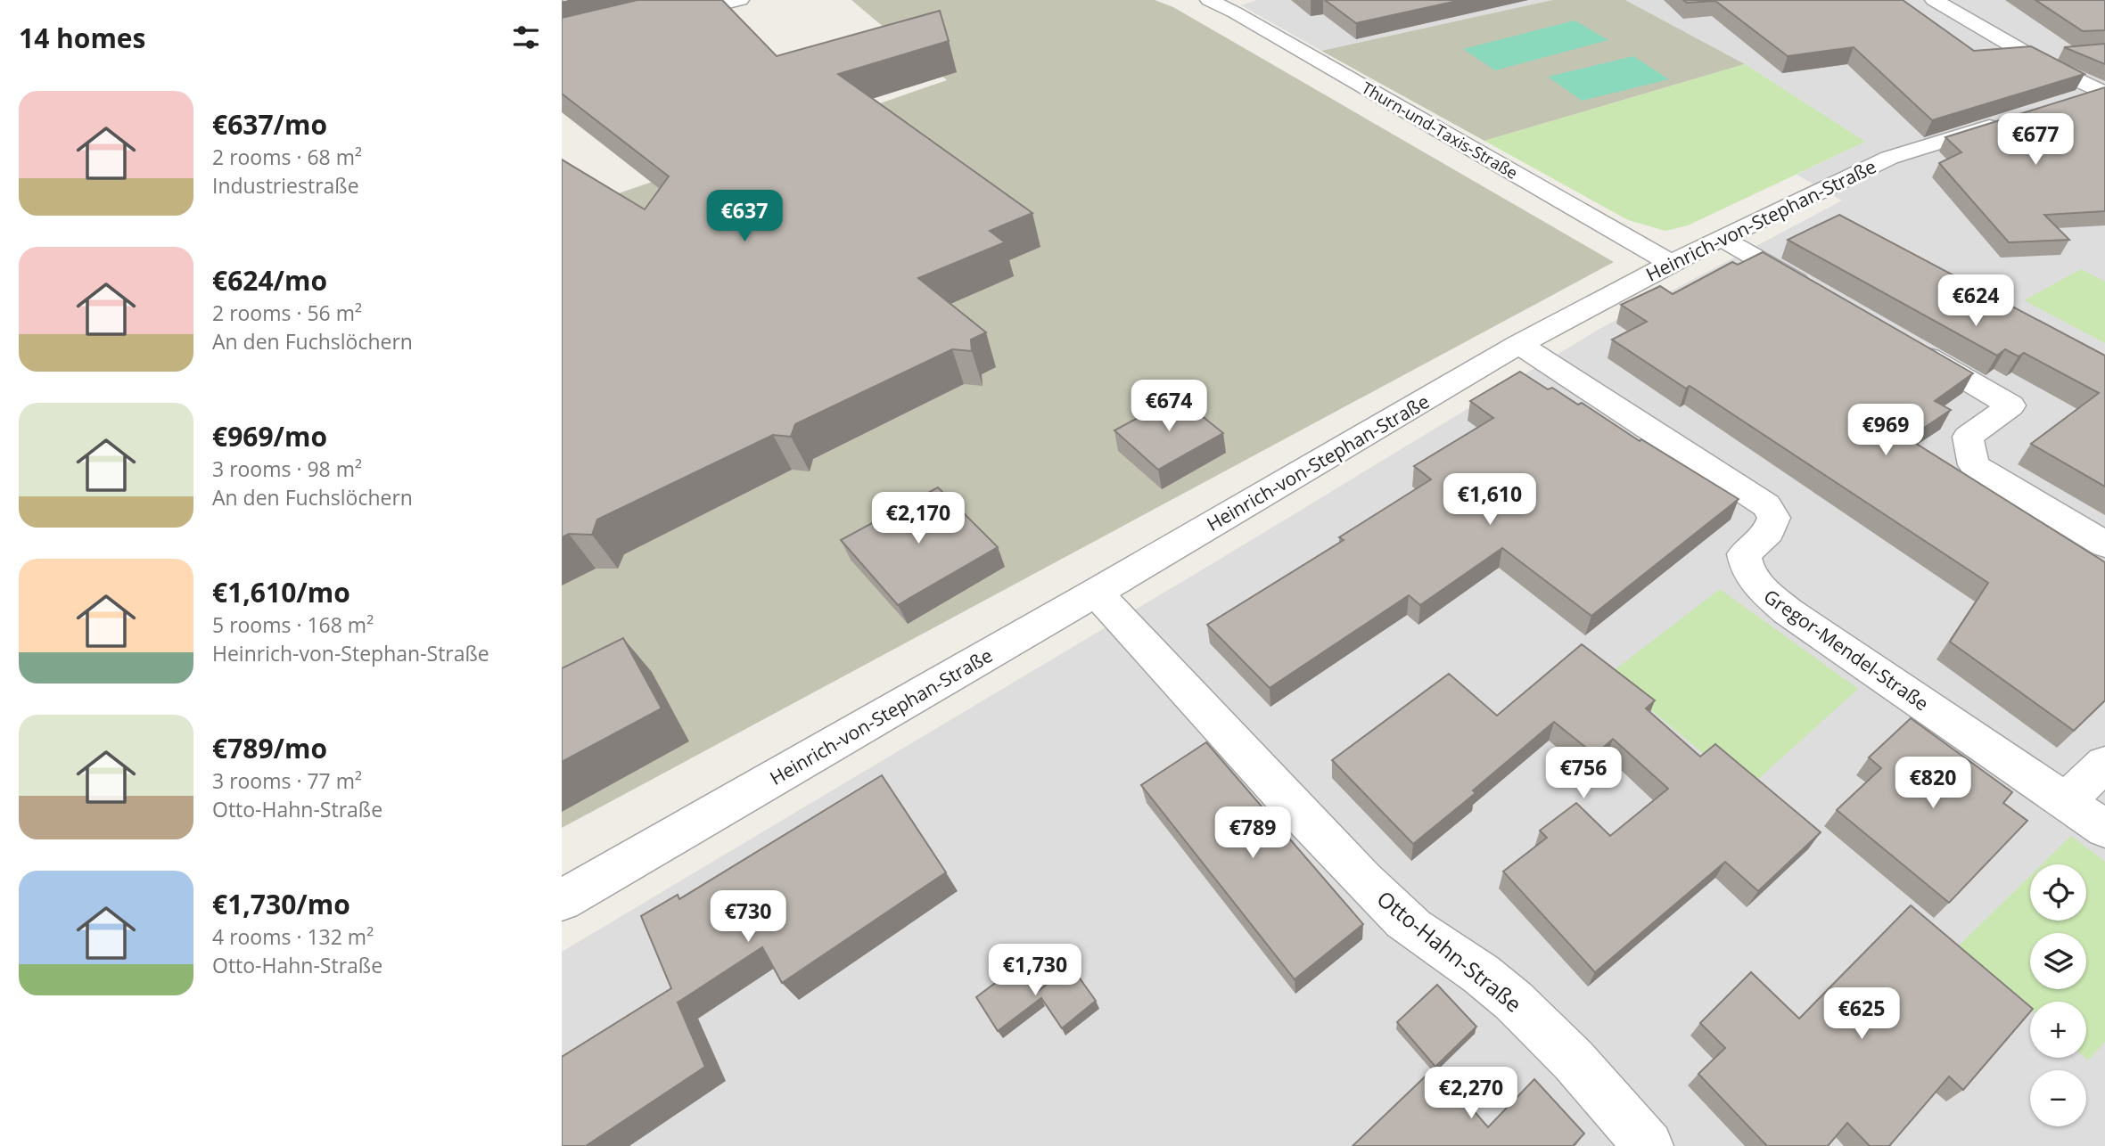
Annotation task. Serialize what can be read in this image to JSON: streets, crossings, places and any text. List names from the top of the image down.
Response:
{
  "streets": {
    "street": [
      "Thurn-und-Taxis-Straße",
      "Heinrich-von-Stephan-Straße",
      "Gregor-Mendel-Straße",
      "Otto-Hahn-Straße"
    ]
  },
  "crossings": [
    ["Thurn-und-Taxis-Straße", "Heinrich-von-Stephan-Straße"],
    ["Heinrich-von-Stephan-Straße", "Gregor-Mendel-Straße"],
    ["Heinrich-von-Stephan-Straße", "Otto-Hahn-Straße"]
  ],
  "page": {
    "heading": "14 homes",
    "list": [
      {
        "name": "€637/mo",
        "note": "2 rooms · 68 m² · Industriestraße"
      },
      {
        "name": "€624/mo",
        "note": "2 rooms · 56 m² · An den Fuchslöchern"
      },
      {
        "name": "€969/mo",
        "note": "3 rooms · 98 m² · An den Fuchslöchern"
      },
      {
        "name": "€1,610/mo",
        "note": "5 rooms · 168 m² · Heinrich-von-Stephan-Straße"
      },
      {
        "name": "€789/mo",
        "note": "3 rooms · 77 m² · Otto-Hahn-Straße"
      },
      {
        "name": "€1,730/mo",
        "note": "4 rooms · 132 m² · Otto-Hahn-Straße"
      }
    ],
    "price": [
      "€677",
      "€637",
      "€624",
      "€674",
      "€969",
      "€1,610",
      "€2,170",
      "€756",
      "€820",
      "€789",
      "€730",
      "€1,730",
      "€625",
      "€2,270"
    ],
    "map_buttons": ["+", "−"]
  }
}
